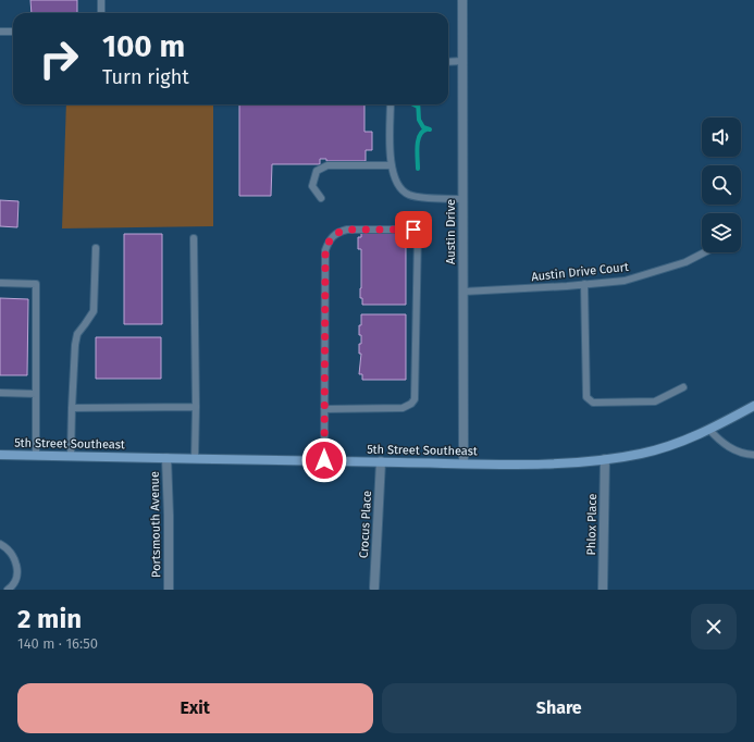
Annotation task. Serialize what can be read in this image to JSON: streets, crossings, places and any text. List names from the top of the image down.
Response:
{
  "streets": {
    "main road": ["5th Street Southeast"],
    "street": [
      "Austin Drive",
      "Portsmouth Avenue",
      "Crocus Place",
      "Phlox Place"
    ],
    "lane": ["Austin Drive Court"]
  },
  "crossings": [
    ["Austin Drive", "Austin Drive Court"],
    ["Austin Drive", "5th Street Southeast"],
    ["5th Street Southeast", "Portsmouth Avenue"],
    ["5th Street Southeast", "Crocus Place"],
    ["5th Street Southeast", "Phlox Place"]
  ],
  "page": {
    "turn": ["100 m", "Turn right"],
    "heading": ["2 min", "140 m · 16:50"],
    "buttons": ["Exit", "Share"]
  }
}
